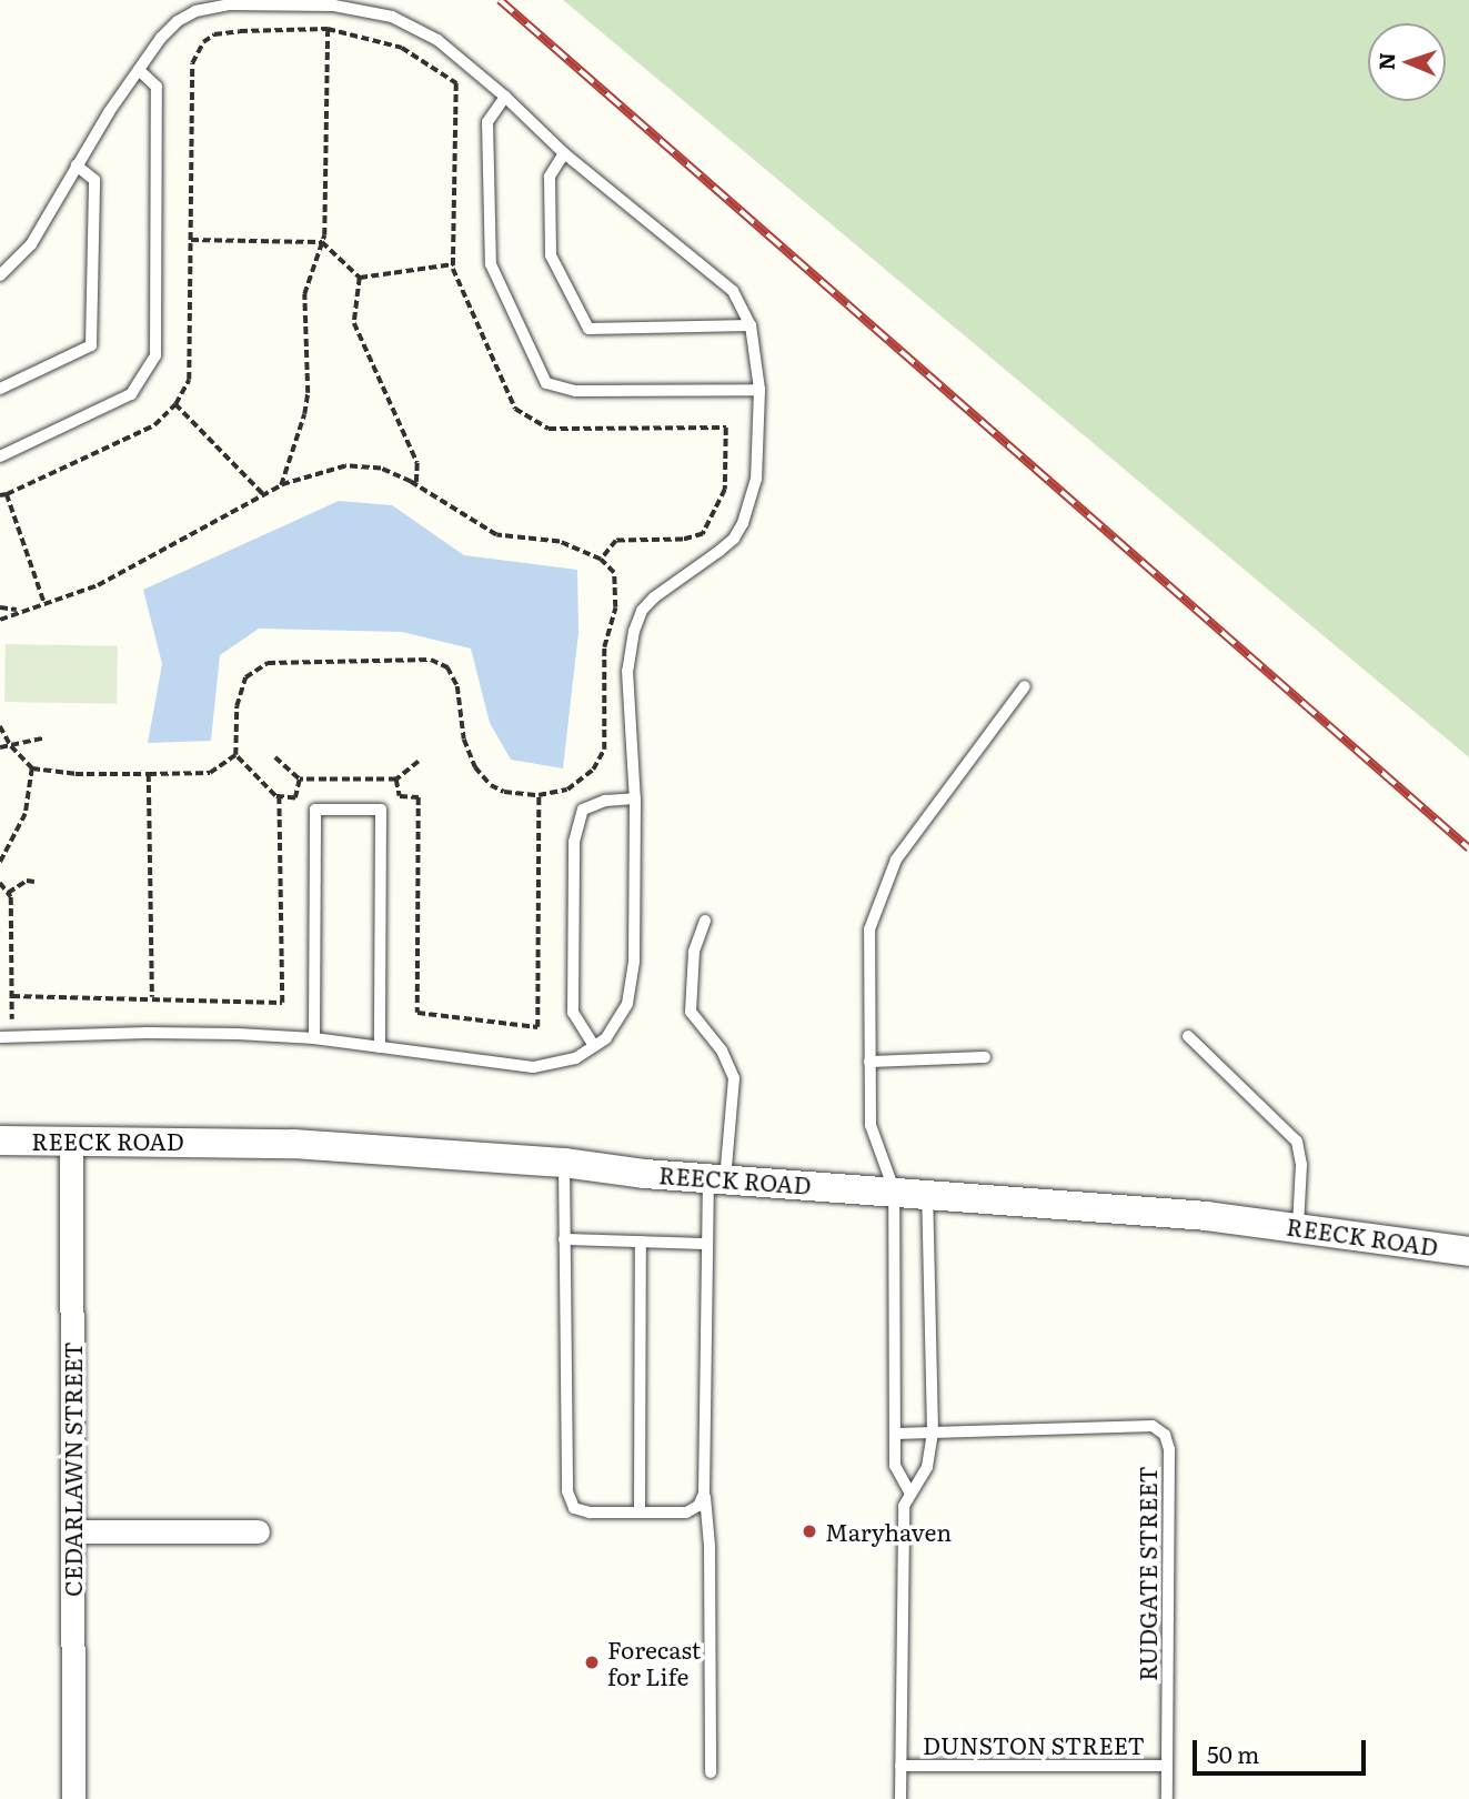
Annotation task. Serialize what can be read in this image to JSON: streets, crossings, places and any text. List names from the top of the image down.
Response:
{
  "streets": {
    "street": ["REECK ROAD", "CEDARLAWN STREET"],
    "lane": ["RUDGATE STREET", "DUNSTON STREET"]
  },
  "crossings": [
    ["REECK ROAD", "CEDARLAWN STREET"],
    ["RUDGATE STREET", "DUNSTON STREET"]
  ],
  "places": ["Maryhaven", "Forecast for Life"],
  "scale_bar": "50 m",
  "north": "left"
}
